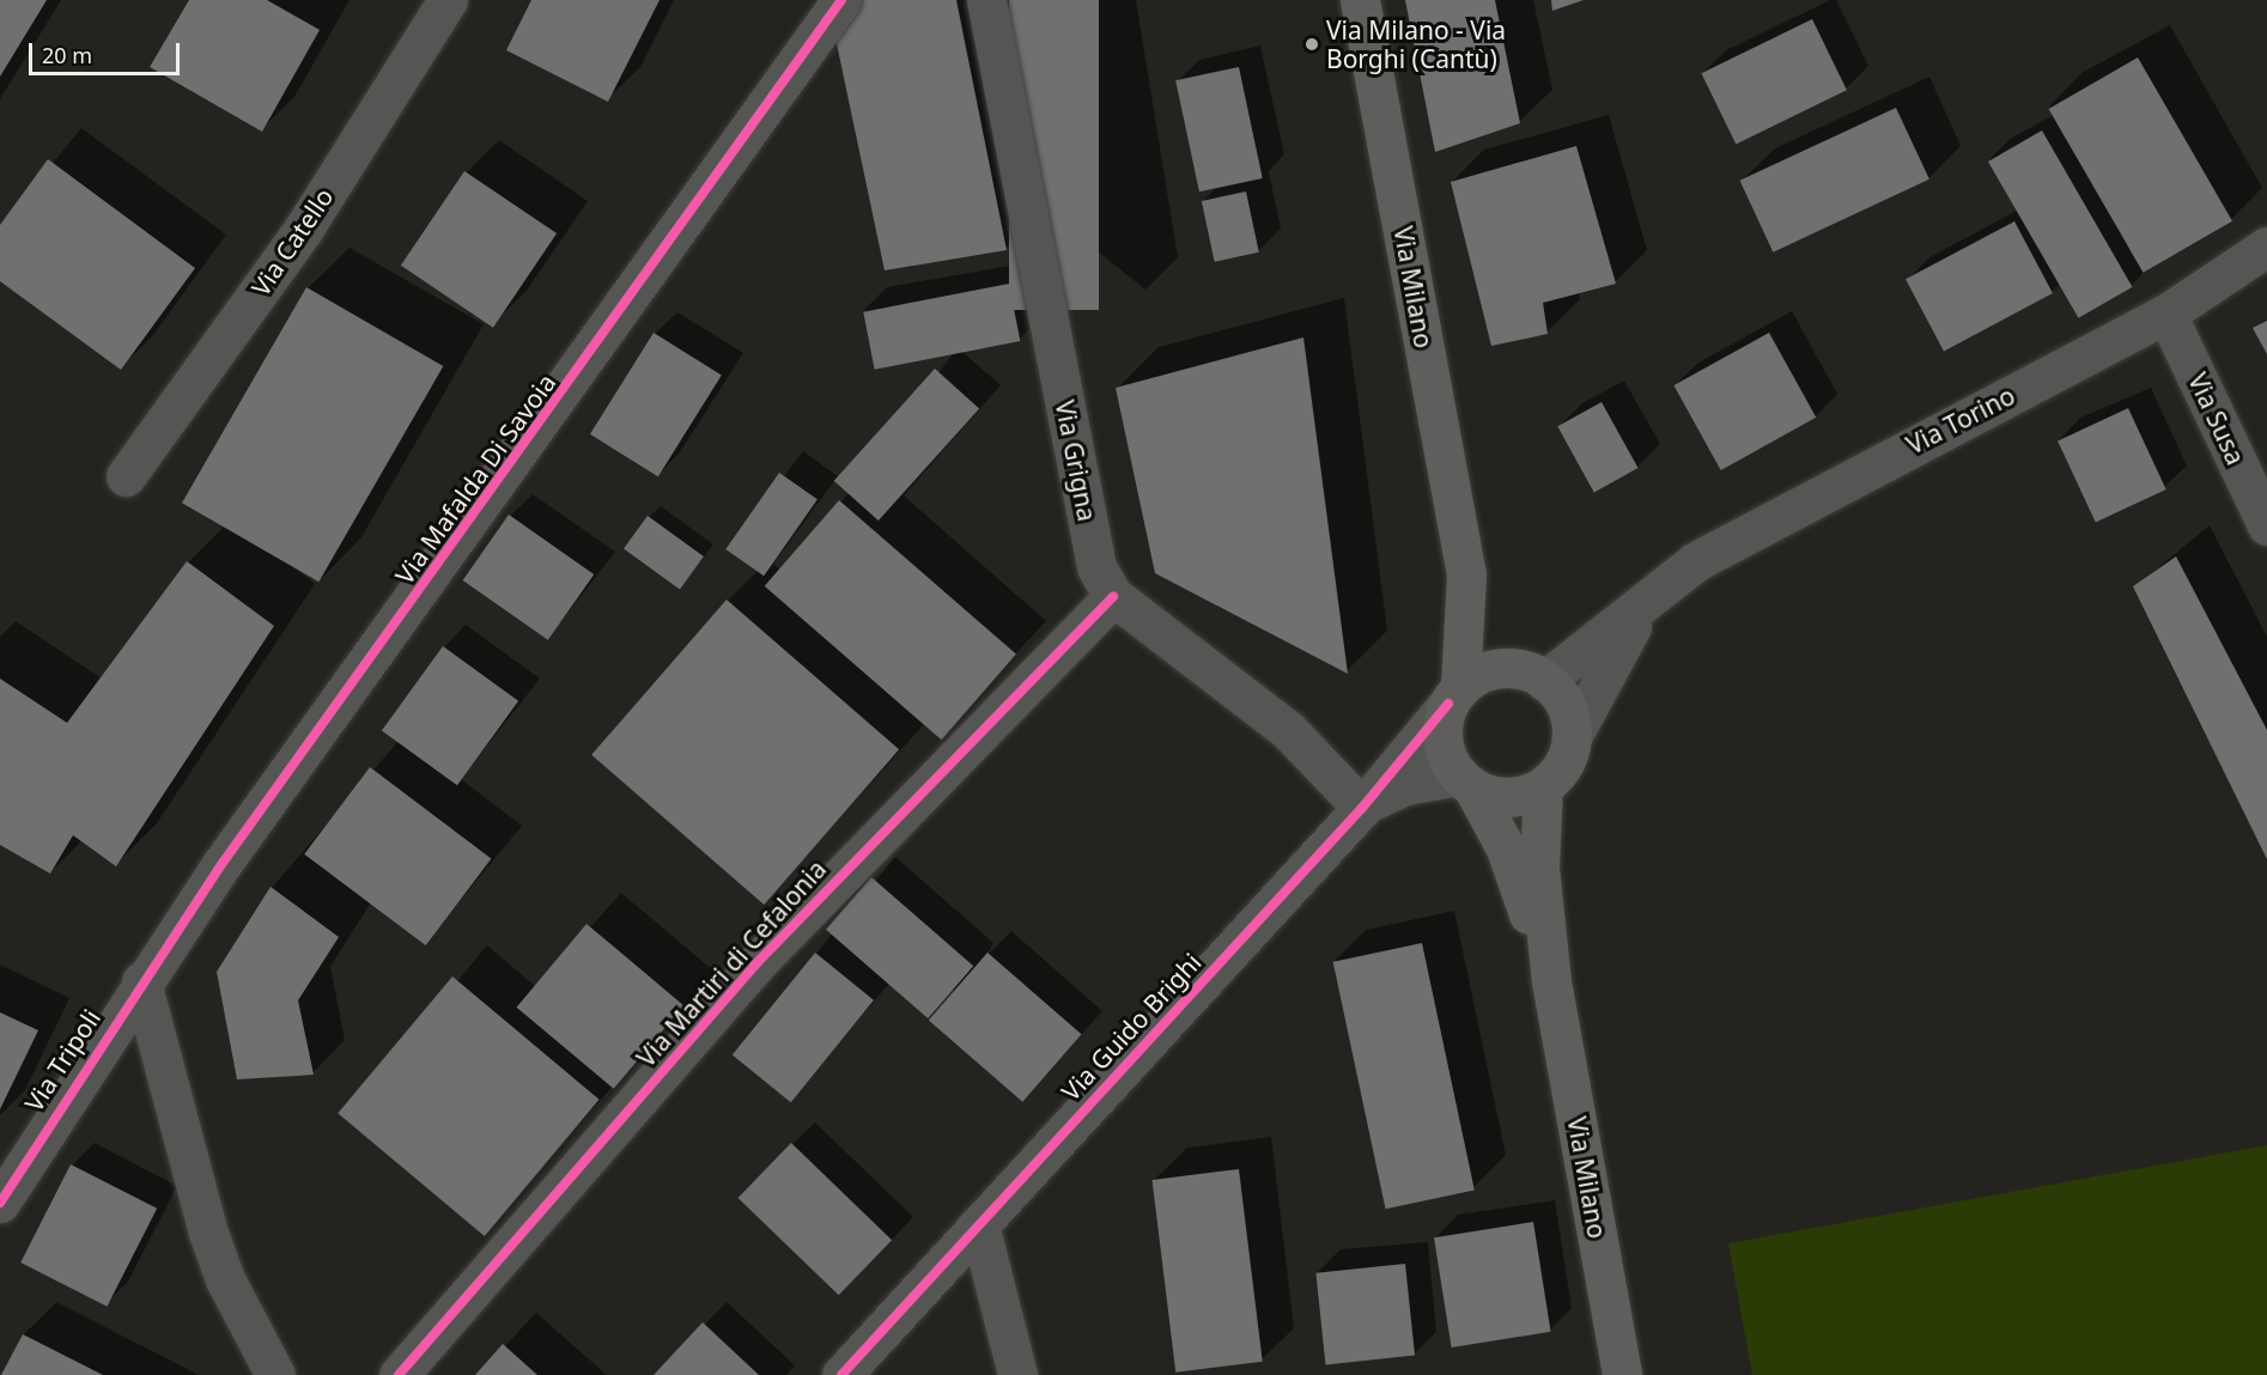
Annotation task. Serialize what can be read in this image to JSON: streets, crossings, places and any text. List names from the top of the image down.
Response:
{
  "streets": {
    "main road": ["Via Milano"],
    "street": [
      "Via Catello",
      "Via Susa",
      "Via Torino",
      "Via Grigna",
      "Via Mafalda Di Savoia",
      "Via Martiri di Cefalonia",
      "Via Guido Brighi",
      "Via Tripoli"
    ]
  },
  "crossings": [
    ["Via Milano", "Via Torino"],
    ["Via Milano", "Via Guido Brighi"],
    ["Via Susa", "Via Torino"],
    ["Via Torino", "Via Guido Brighi"],
    ["Via Grigna", "Via Martiri di Cefalonia"],
    ["Via Grigna", "Via Guido Brighi"],
    ["Via Mafalda Di Savoia", "Via Tripoli"]
  ],
  "places": ["Via Milano - Via Borghi (Cantù)"],
  "scale_bar": "20 m"
}
